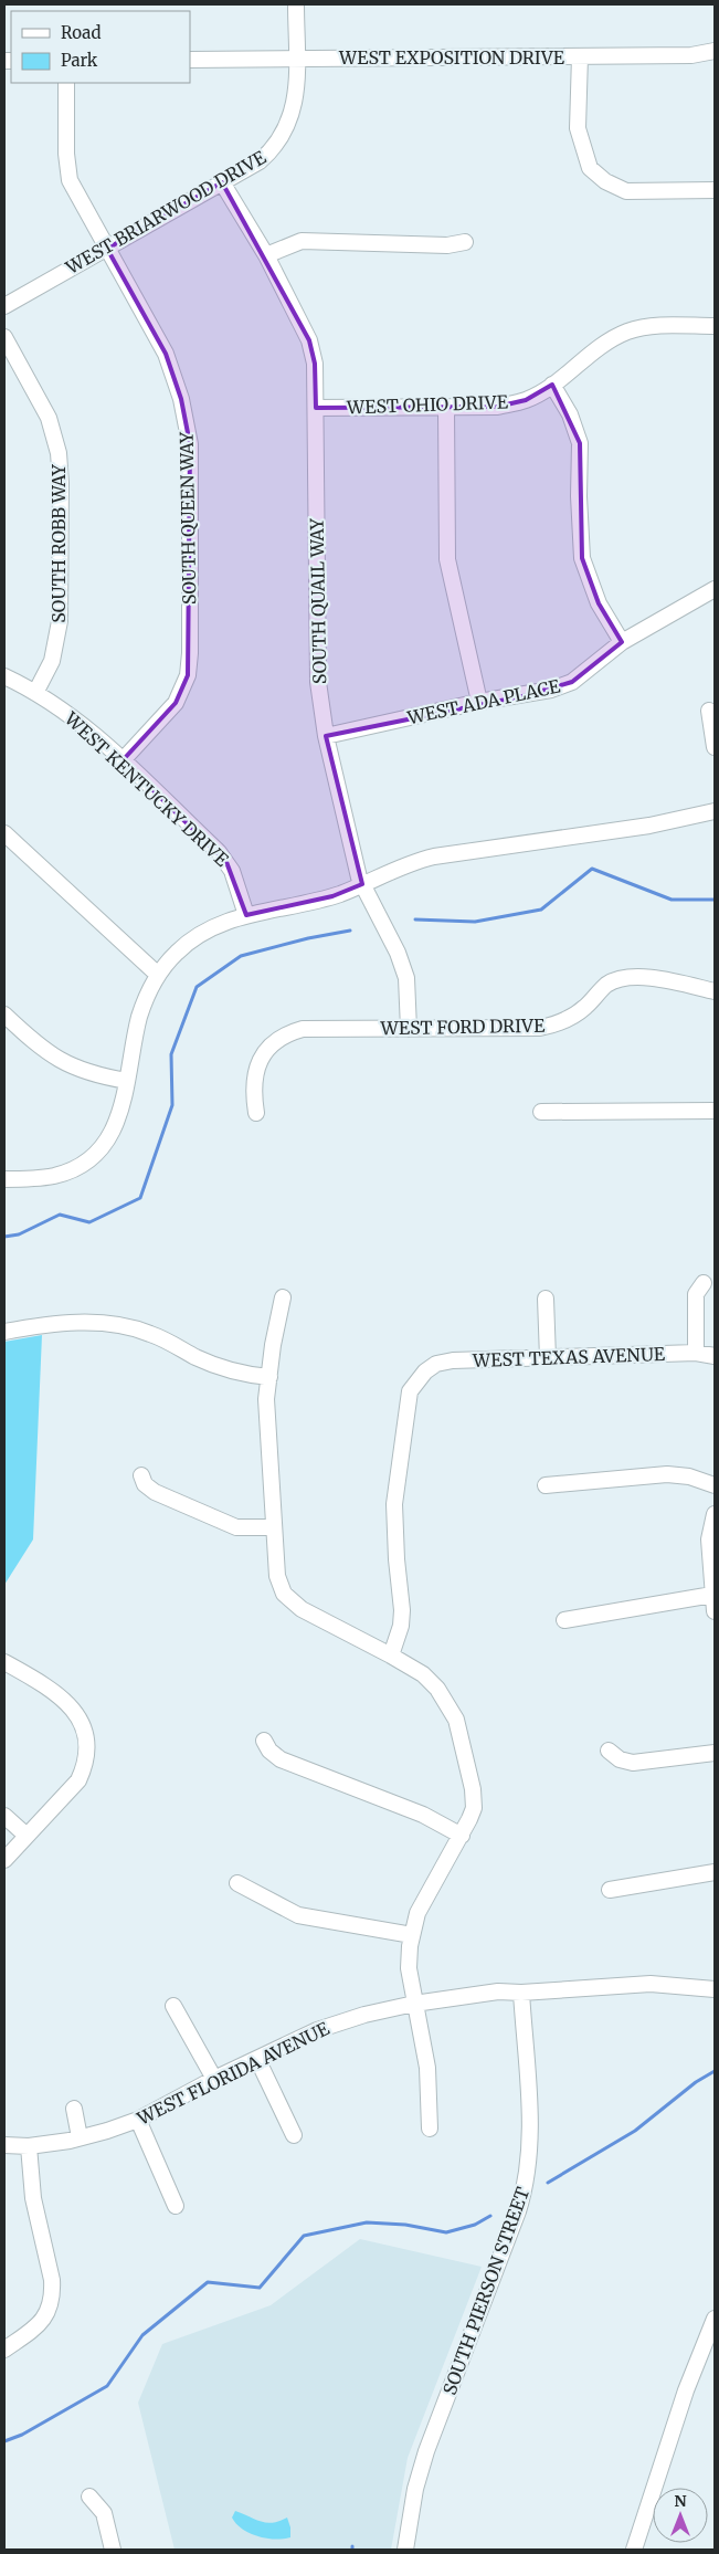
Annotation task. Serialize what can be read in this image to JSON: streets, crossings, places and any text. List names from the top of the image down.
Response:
{
  "streets": {
    "street": [
      "WEST EXPOSITION DRIVE",
      "WEST BRIARWOOD DRIVE",
      "WEST OHIO DRIVE",
      "SOUTH QUEEN WAY",
      "SOUTH ROBB WAY",
      "SOUTH QUAIL WAY",
      "WEST ADA PLACE",
      "WEST KENTUCKY DRIVE",
      "WEST FORD DRIVE",
      "WEST TEXAS AVENUE",
      "WEST FLORIDA AVENUE",
      "SOUTH PIERSON STREET"
    ]
  },
  "crossings": [
    ["WEST EXPOSITION DRIVE", "WEST BRIARWOOD DRIVE"],
    ["WEST BRIARWOOD DRIVE", "SOUTH QUEEN WAY"],
    ["WEST BRIARWOOD DRIVE", "SOUTH QUAIL WAY"],
    ["WEST OHIO DRIVE", "SOUTH QUAIL WAY"],
    ["SOUTH QUEEN WAY", "WEST KENTUCKY DRIVE"],
    ["SOUTH ROBB WAY", "WEST KENTUCKY DRIVE"],
    ["SOUTH QUAIL WAY", "WEST ADA PLACE"],
    ["SOUTH QUAIL WAY", "WEST FORD DRIVE"],
    ["WEST FLORIDA AVENUE", "SOUTH PIERSON STREET"]
  ],
  "legend": ["Road", "Park"],
  "north": "top"
}
